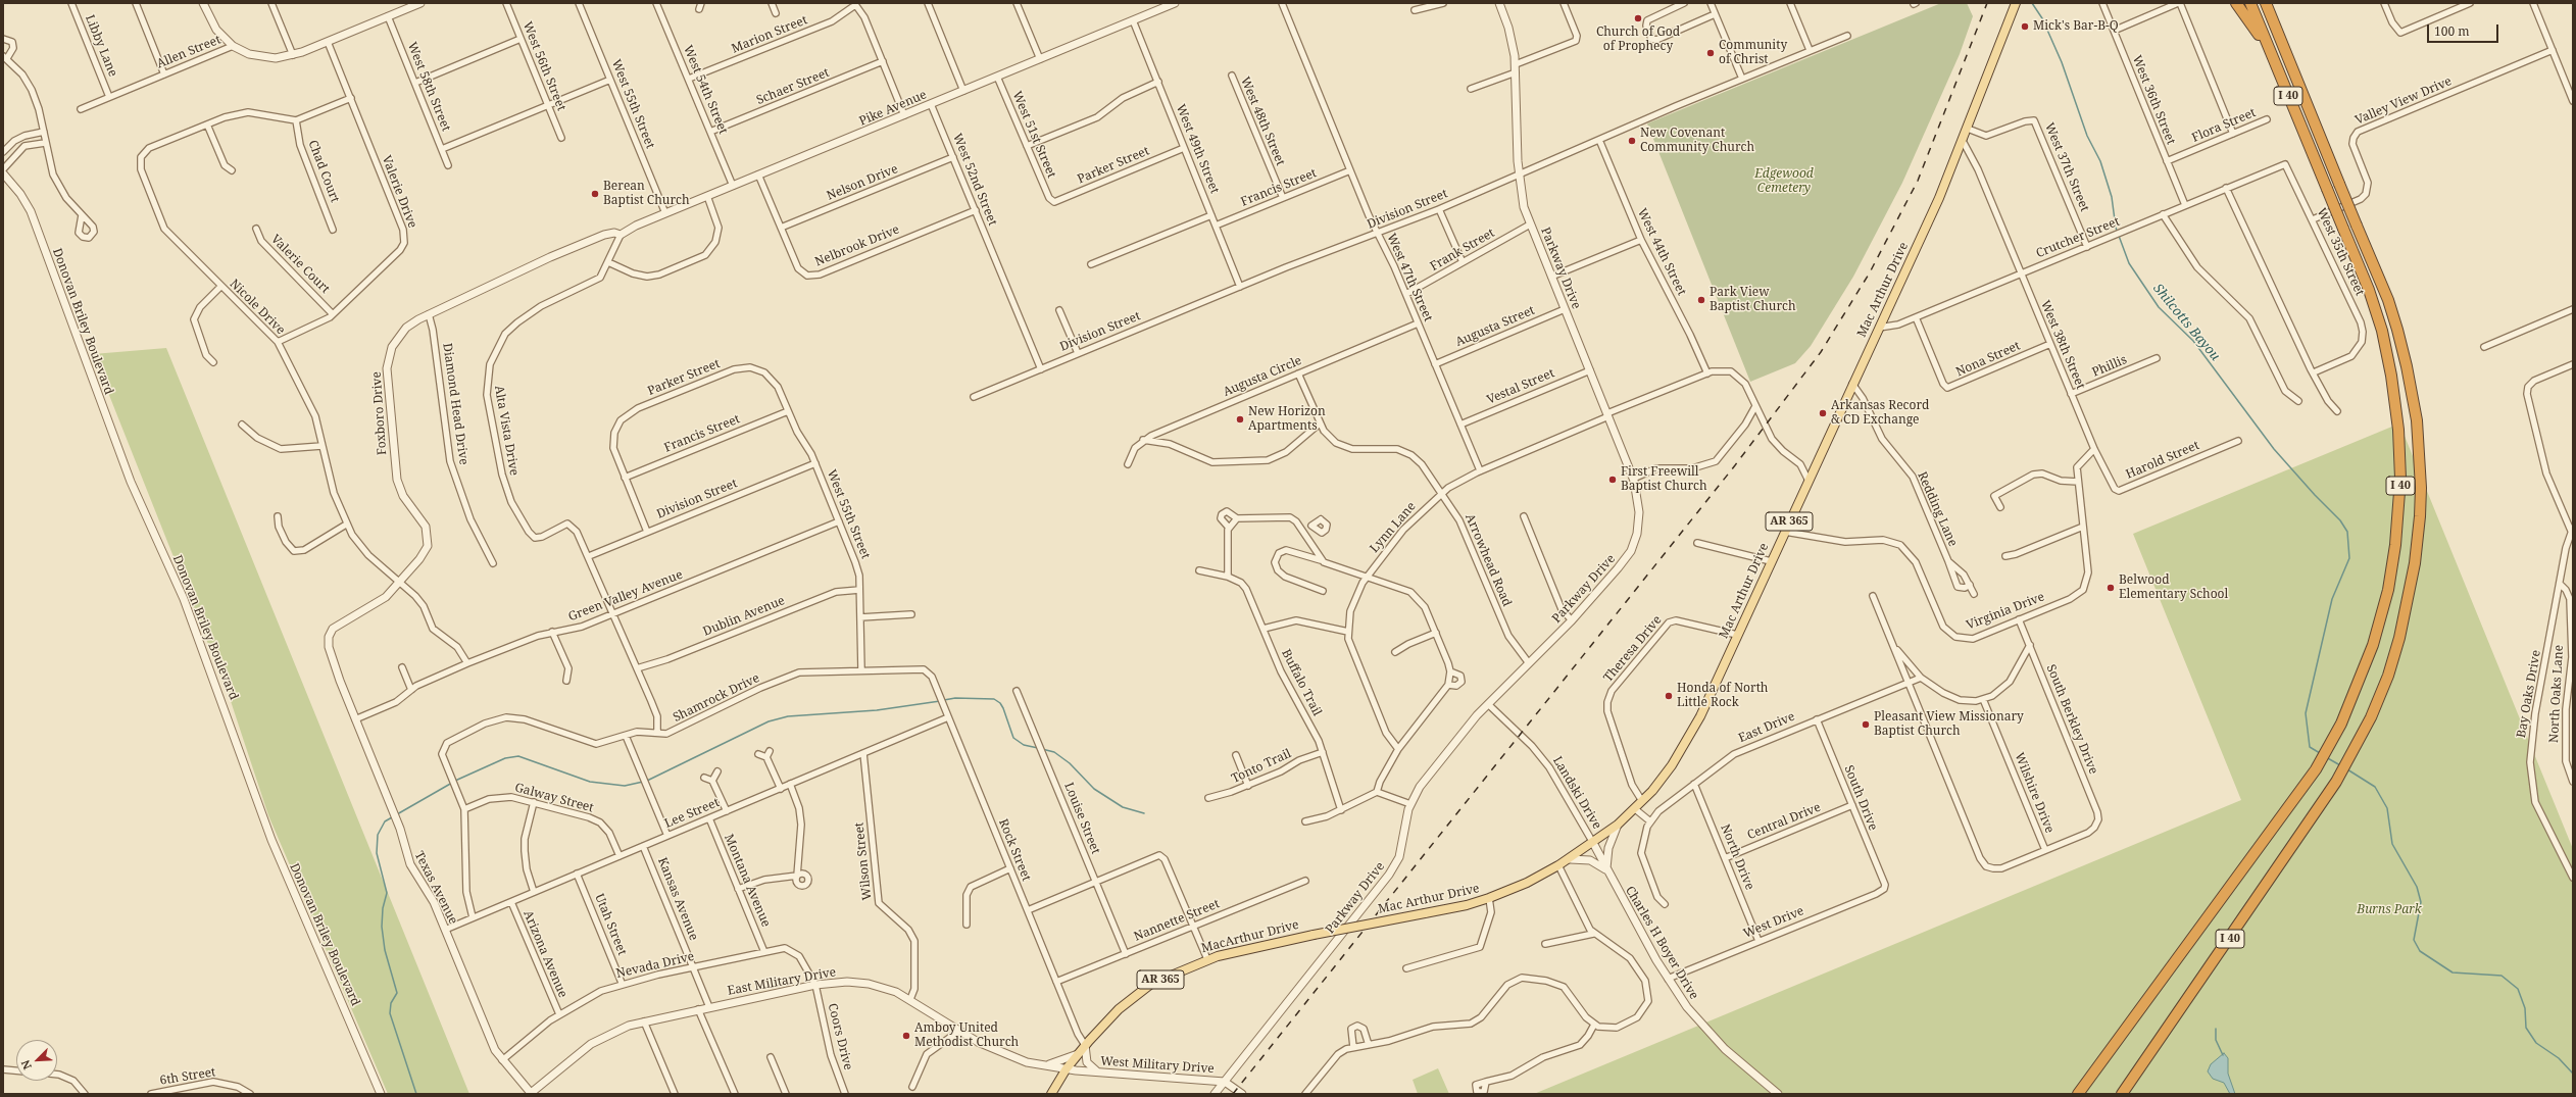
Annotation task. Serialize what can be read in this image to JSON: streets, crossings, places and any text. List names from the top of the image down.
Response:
{
  "streets": {
    "highway": ["I 40"],
    "main road": ["Mac Arthur Drive", "AR 365", "MacArthur Drive"],
    "street": [
      "Marion Street",
      "Libby Lane",
      "Allen Street",
      "West 56th Street",
      "West 58th Street",
      "Schaer Street",
      "West 54th Street",
      "West 36th Street",
      "Valley View Drive",
      "West 55th Street",
      "Pike Avenue",
      "West 48th Street",
      "Flora Street",
      "West 51st Street",
      "West 49th Street",
      "Parker Street",
      "West 37th Street",
      "Chad Court",
      "West 52nd Street",
      "Nelson Drive",
      "Francis Street",
      "Valerie Drive",
      "Division Street",
      "Crutcher Street",
      "Nelbrook Drive",
      "Frank Street",
      "West 44th Street",
      "West 35th Street",
      "Valerie Court",
      "Parkway Drive",
      "West 47th Street",
      "Nicole Drive",
      "Donovan Briley Boulevard",
      "Augusta Street",
      "West 38th Street",
      "Nona Street",
      "Phillis",
      "Augusta Circle",
      "Vestal Street",
      "Diamond Head Drive",
      "Foxboro Drive",
      "Alta Vista Drive",
      "Harold Street",
      "Redding Lane",
      "Lynn Lane",
      "Arrowhead Road",
      "Green Valley Avenue",
      "Virginia Drive",
      "Dublin Avenue",
      "Theresa Drive",
      "Buffalo Trail",
      "Bay Oaks Drive",
      "North Oaks Lane",
      "Shamrock Drive",
      "South Berkley Drive",
      "East Drive",
      "Tonto Trail",
      "Landski Drive",
      "Wilshire Drive",
      "Galway Street",
      "South Drive",
      "Lee Street",
      "Louise Street",
      "Central Drive",
      "Rock Street",
      "North Drive",
      "Wilson Street",
      "Montana Avenue",
      "Texas Avenue",
      "Kansas Avenue",
      "Nannette Street",
      "West Drive",
      "Utah Street",
      "Charles H Boyer Drive",
      "Arizona Avenue",
      "Nevada Drive",
      "East Military Drive",
      "Coors Drive",
      "West Military Drive",
      "6th Street"
    ]
  },
  "crossings": [
    ["Marion Street", "West 54th Street"],
    ["Libby Lane", "Allen Street"],
    ["Allen Street", "West 58th Street"],
    ["Allen Street", "Valerie Drive"],
    ["Schaer Street", "West 54th Street"],
    ["West 54th Street", "Pike Avenue"],
    ["West 36th Street", "Flora Street"],
    ["West 36th Street", "Crutcher Street"],
    ["Valley View Drive", "West 35th Street"],
    ["West 55th Street", "Pike Avenue"],
    ["West 55th Street", "Parker Street"],
    ["West 55th Street", "Francis Street"],
    ["West 55th Street", "Division Street"],
    ["West 55th Street", "Green Valley Avenue"],
    ["West 55th Street", "Dublin Avenue"],
    ["West 55th Street", "Shamrock Drive"],
    ["Pike Avenue", "West 51st Street"],
    ["Pike Avenue", "West 49th Street"],
    ["Pike Avenue", "West 52nd Street"],
    ["Pike Avenue", "Nelbrook Drive"],
    ["Pike Avenue", "Foxboro Drive"],
    ["Pike Avenue", "Alta Vista Drive"],
    ["West 48th Street", "Francis Street"],
    ["West 51st Street", "Parker Street"],
    ["West 49th Street", "Parker Street"],
    ["West 49th Street", "Francis Street"],
    ["West 49th Street", "Division Street"],
    ["Parker Street", "Francis Street"],
    ["West 37th Street", "Crutcher Street"],
    ["West 37th Street", "Mac Arthur Drive"],
    ["Chad Court", "Nicole Drive"],
    ["West 52nd Street", "Nelson Drive"],
    ["West 52nd Street", "Division Street"],
    ["West 52nd Street", "Nelbrook Drive"],
    ["Nelson Drive", "Nelbrook Drive"],
    ["Francis Street", "West 47th Street"],
    ["Valerie Drive", "Valerie Court"],
    ["Valerie Drive", "Nicole Drive"],
    ["Division Street", "West 44th Street"],
    ["Division Street", "Parkway Drive"],
    ["Division Street", "West 47th Street"],
    ["Division Street", "Alta Vista Drive"],
    ["Crutcher Street", "West 35th Street"],
    ["Crutcher Street", "Mac Arthur Drive"],
    ["Crutcher Street", "West 38th Street"],
    ["Crutcher Street", "Nona Street"],
    ["Frank Street", "Parkway Drive"],
    ["Frank Street", "West 47th Street"],
    ["West 44th Street", "Lynn Lane"],
    ["Parkway Drive", "Augusta Street"],
    ["Parkway Drive", "Vestal Street"],
    ["Parkway Drive", "Lynn Lane"],
    ["Parkway Drive", "Arrowhead Road"],
    ["Parkway Drive", "Landski Drive"],
    ["Parkway Drive", "West Military Drive"],
    ["West 47th Street", "Augusta Street"],
    ["West 47th Street", "Augusta Circle"],
    ["West 47th Street", "Vestal Street"],
    ["West 47th Street", "Lynn Lane"],
    ["Mac Arthur Drive", "West 38th Street"],
    ["Mac Arthur Drive", "Redding Lane"],
    ["Mac Arthur Drive", "Lynn Lane"],
    ["Mac Arthur Drive", "Virginia Drive"],
    ["Mac Arthur Drive", "Theresa Drive"],
    ["Mac Arthur Drive", "Landski Drive"],
    ["Mac Arthur Drive", "MacArthur Drive"],
    ["Mac Arthur Drive", "Charles H Boyer Drive"],
    ["Nicole Drive", "Foxboro Drive"],
    ["Nicole Drive", "Green Valley Avenue"],
    ["West 38th Street", "Nona Street"],
    ["West 38th Street", "Phillis"],
    ["West 38th Street", "Harold Street"],
    ["Augusta Circle", "Arrowhead Road"],
    ["Diamond Head Drive", "Foxboro Drive"],
    ["Foxboro Drive", "Alta Vista Drive"],
    ["Foxboro Drive", "Texas Avenue"],
    ["Lynn Lane", "Arrowhead Road"],
    ["Green Valley Avenue", "Texas Avenue"],
    ["Virginia Drive", "South Berkley Drive"],
    ["Buffalo Trail", "Tonto Trail"],
    ["Bay Oaks Drive", "North Oaks Lane"],
    ["Shamrock Drive", "Galway Street"],
    ["Shamrock Drive", "Lee Street"],
    ["Shamrock Drive", "Rock Street"],
    ["South Berkley Drive", "Wilshire Drive"],
    ["East Drive", "South Drive"],
    ["East Drive", "North Drive"],
    ["Landski Drive", "Charles H Boyer Drive"],
    ["Galway Street", "Lee Street"],
    ["South Drive", "Central Drive"],
    ["South Drive", "West Drive"],
    ["Lee Street", "Rock Street"],
    ["Lee Street", "Wilson Street"],
    ["Lee Street", "Montana Avenue"],
    ["Lee Street", "Texas Avenue"],
    ["Lee Street", "Kansas Avenue"],
    ["Lee Street", "Utah Street"],
    ["Lee Street", "Arizona Avenue"],
    ["Louise Street", "Nannette Street"],
    ["Central Drive", "North Drive"],
    ["Rock Street", "Nannette Street"],
    ["Rock Street", "MacArthur Drive"],
    ["North Drive", "West Drive"],
    ["Wilson Street", "East Military Drive"],
    ["Montana Avenue", "Nevada Drive"],
    ["Texas Avenue", "Nevada Drive"],
    ["Texas Avenue", "East Military Drive"],
    ["Kansas Avenue", "Nevada Drive"],
    ["Kansas Avenue", "East Military Drive"],
    ["West Drive", "Charles H Boyer Drive"],
    ["Utah Street", "Nevada Drive"],
    ["MacArthur Drive", "East Military Drive"],
    ["MacArthur Drive", "West Military Drive"],
    ["Arizona Avenue", "Nevada Drive"],
    ["Nevada Drive", "East Military Drive"],
    ["Nevada Drive", "Coors Drive"],
    ["East Military Drive", "Coors Drive"],
    ["East Military Drive", "West Military Drive"]
  ],
  "water": ["Shilcotts Bayou"],
  "parks": ["Edgewood Cemetery", "Burns Park"],
  "places": [
    "Church of God of Prophecy",
    "Mick's Bar-B-Q",
    "Community of Christ",
    "New Covenant Community Church",
    "Berean Baptist Church",
    "Park View Baptist Church",
    "Arkansas Record & CD Exchange",
    "New Horizon Apartments",
    "First Freewill Baptist Church",
    "Belwood Elementary School",
    "Honda of North Little Rock",
    "Pleasant View Missionary Baptist Church",
    "Amboy United Methodist Church"
  ],
  "scale_bar": "100 m",
  "north": "bottom left"
}
